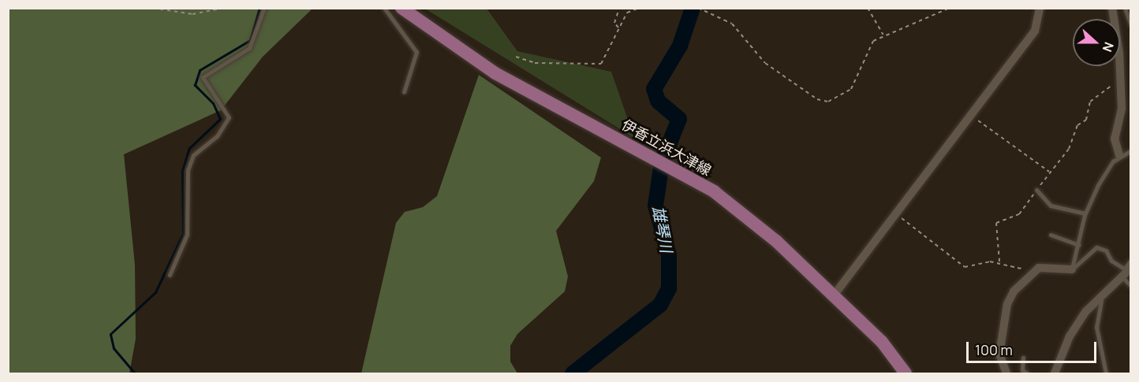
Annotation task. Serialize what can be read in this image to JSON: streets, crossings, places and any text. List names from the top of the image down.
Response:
{
  "streets": {
    "main road": ["伊香立浜大津線"]
  },
  "water": ["雄琴川"],
  "scale_bar": "100 m",
  "north": "right"
}
